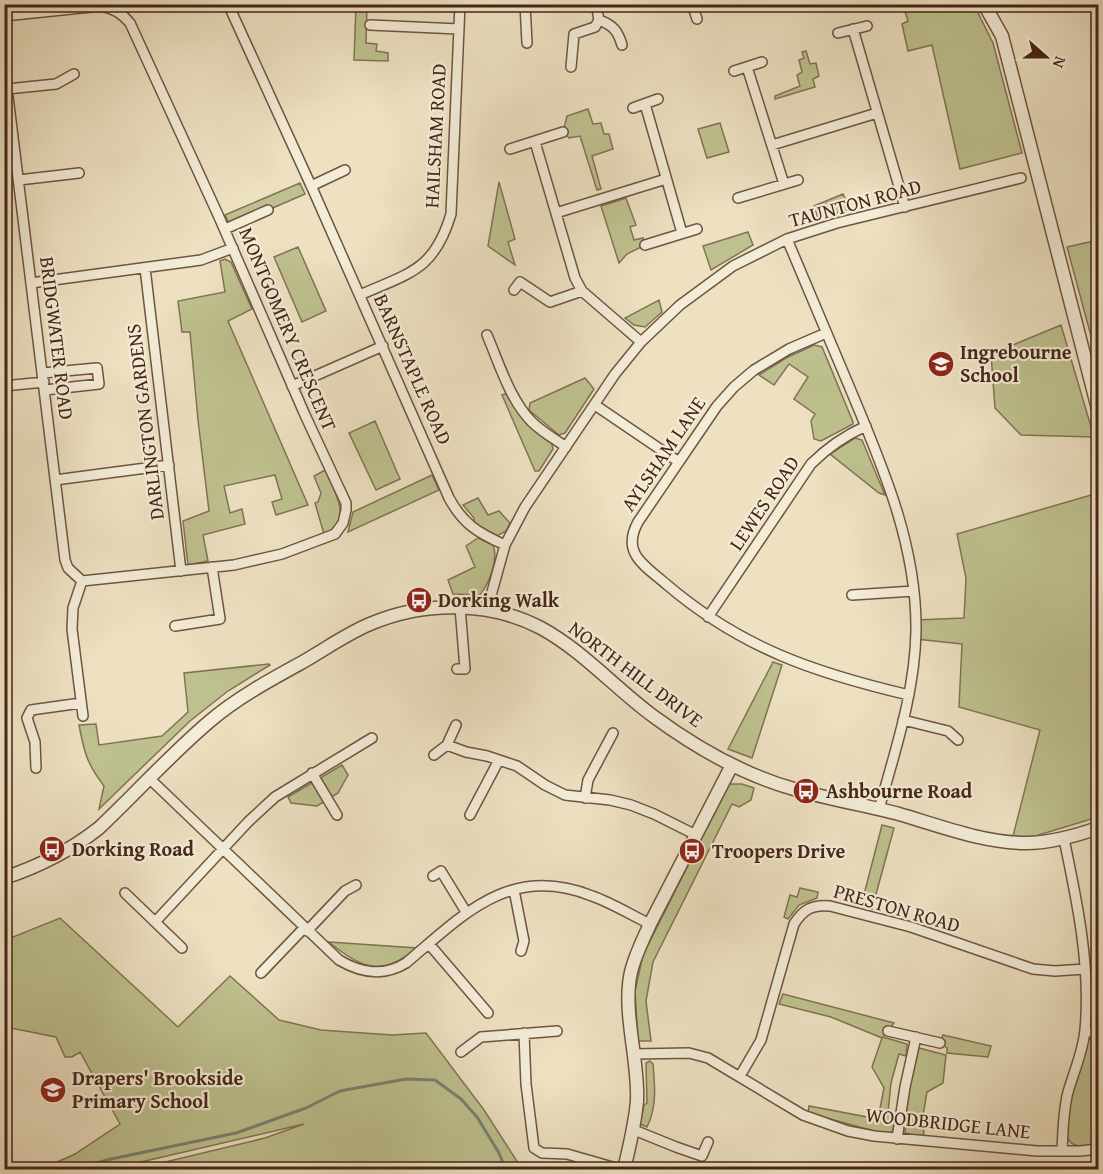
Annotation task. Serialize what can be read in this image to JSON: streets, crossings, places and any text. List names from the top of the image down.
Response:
{
  "streets": {
    "street": [
      "HAILSHAM ROAD",
      "TAUNTON ROAD",
      "MONTGOMERY CRESCENT",
      "BRIDGWATER ROAD",
      "BARNSTAPLE ROAD",
      "DARLINGTON GARDENS",
      "AYLSHAM LANE",
      "LEWES ROAD",
      "NORTH HILL DRIVE",
      "PRESTON ROAD",
      "WOODBRIDGE LANE"
    ]
  },
  "crossings": [
    ["HAILSHAM ROAD", "BARNSTAPLE ROAD"],
    ["TAUNTON ROAD", "BARNSTAPLE ROAD"],
    ["TAUNTON ROAD", "NORTH HILL DRIVE"],
    ["MONTGOMERY CRESCENT", "BRIDGWATER ROAD"],
    ["MONTGOMERY CRESCENT", "DARLINGTON GARDENS"],
    ["AYLSHAM LANE", "LEWES ROAD"],
    ["PRESTON ROAD", "WOODBRIDGE LANE"]
  ],
  "places": {
    "school or university": ["Ingrebourne School", "Drapers' Brookside Primary School"],
    "bus stop": [
      "Dorking Walk",
      "Ashbourne Road",
      "Dorking Road",
      "Troopers Drive"
    ]
  },
  "north": "right"
}
